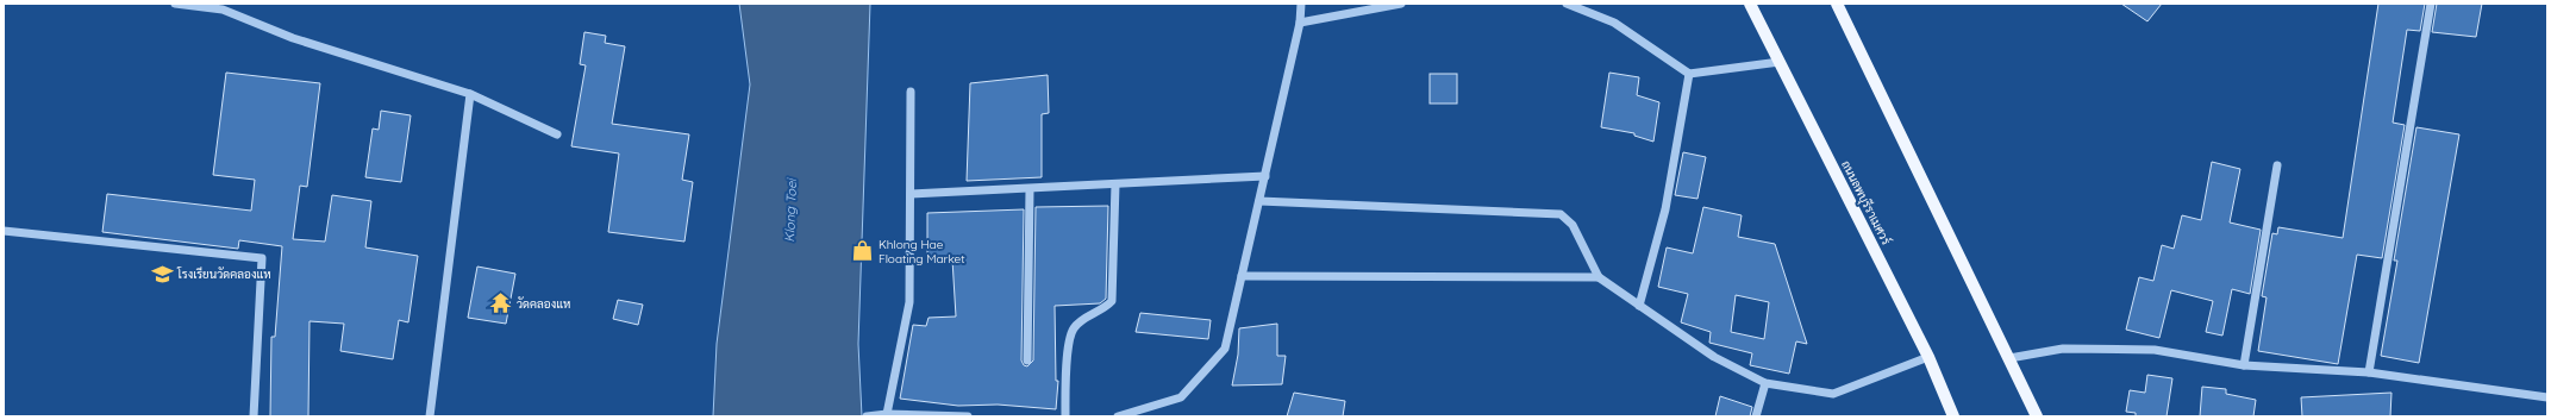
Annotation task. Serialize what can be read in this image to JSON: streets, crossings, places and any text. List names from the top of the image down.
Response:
{
  "streets": {
    "main road": ["ถนนลพบุรีราเมศวร์"]
  },
  "water": ["Klong Toei"],
  "places": {
    "shop": ["Khlong Hae Floating Market"],
    "school or university": ["โรงเรียนวัดคลองแห"],
    "temple": ["วัดคลองแห"]
  }
}
